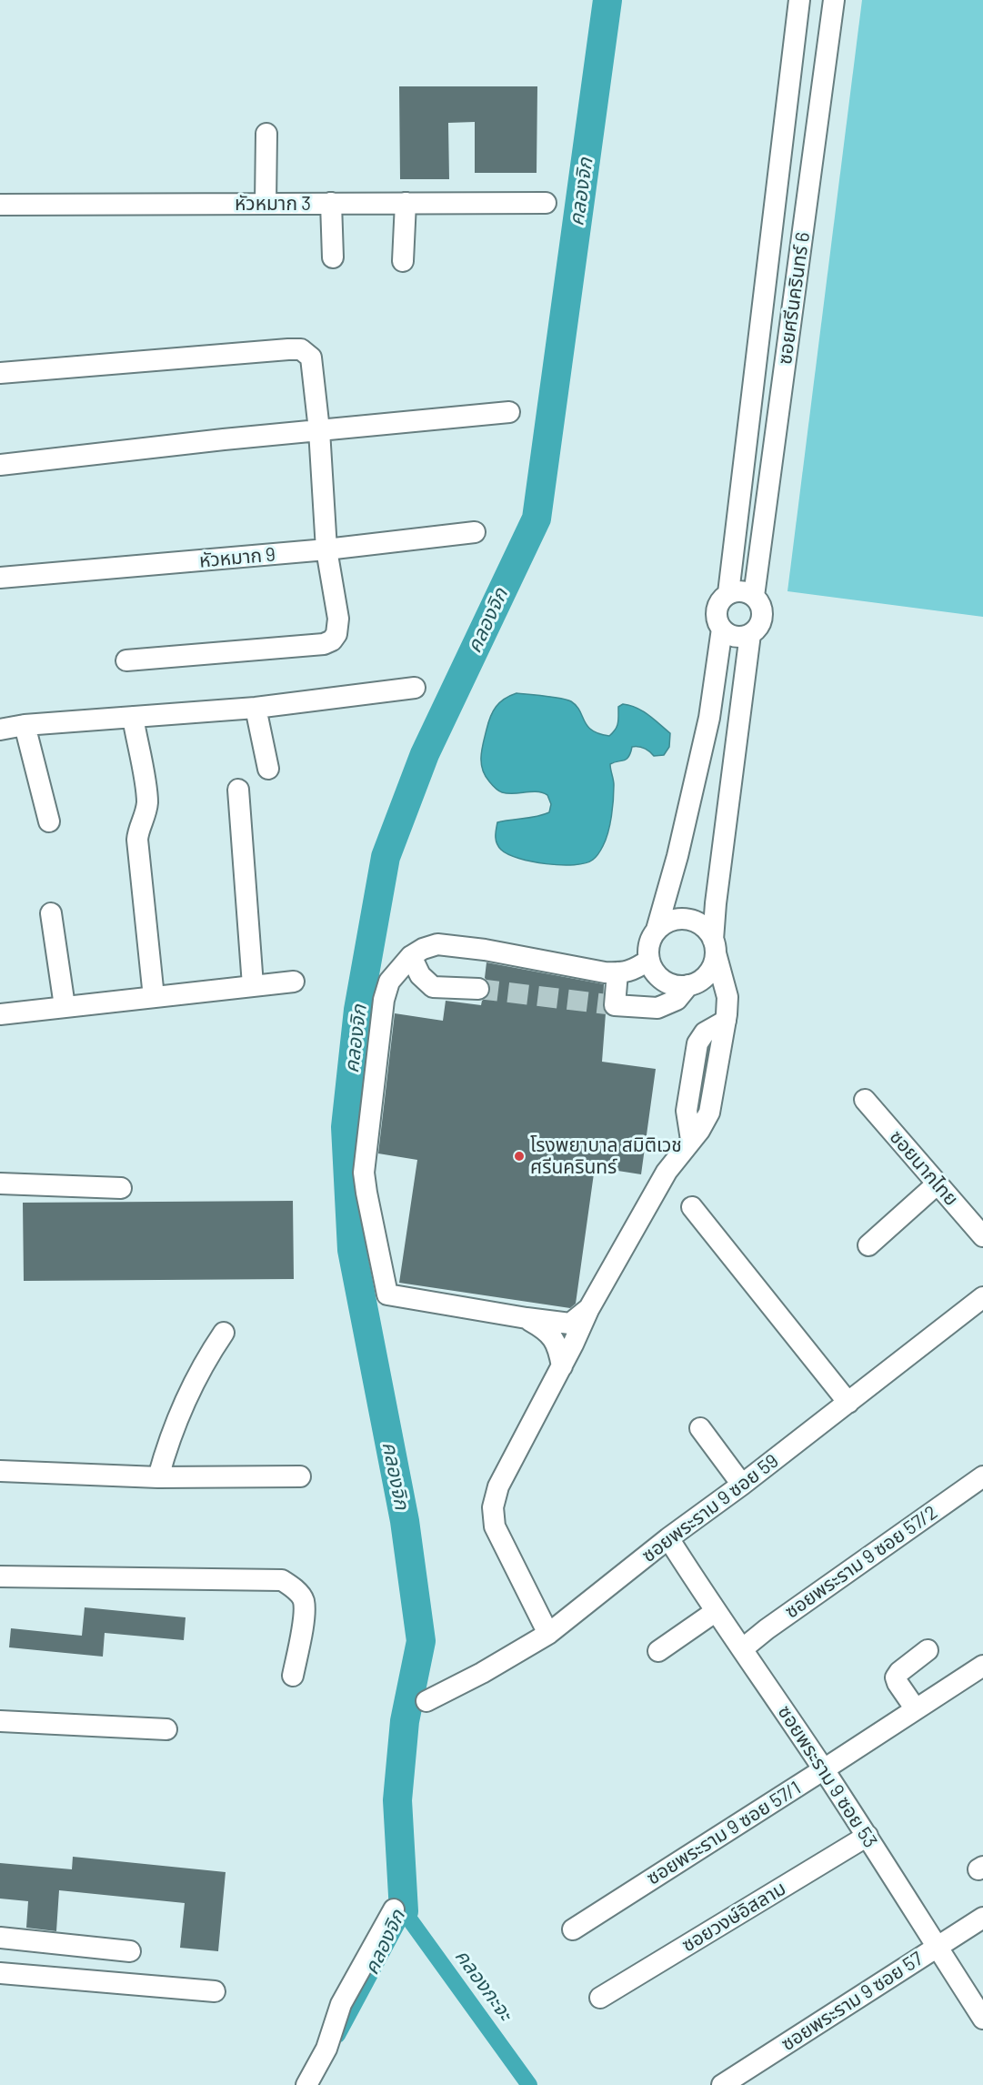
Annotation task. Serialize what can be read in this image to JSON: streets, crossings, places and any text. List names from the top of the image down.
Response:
{
  "streets": {
    "street": [
      "หัวหมาก 3",
      "ซอยศรีนครินทร์ 6",
      "หัวหมาก 9",
      "ซอยนากไทย",
      "ซอยพระราม 9 ซอย 59",
      "ซอยพระราม 9 ซอย 57/2",
      "ซอยพระราม 9 ซอย 53",
      "ซอยพระราม 9 ซอย 57/1",
      "ซอยวงษ์อิสลาม",
      "ซอยพระราม 9 ซอย 57"
    ]
  },
  "crossings": [
    ["ซอยพระราม 9 ซอย 59", "ซอยพระราม 9 ซอย 53"],
    ["ซอยพระราม 9 ซอย 57/2", "ซอยพระราม 9 ซอย 53"],
    ["ซอยพระราม 9 ซอย 53", "ซอยพระราม 9 ซอย 57/1"],
    ["ซอยพระราม 9 ซอย 53", "ซอยวงษ์อิสลาม"],
    ["ซอยพระราม 9 ซอย 53", "ซอยพระราม 9 ซอย 57"]
  ],
  "water": ["คลองจิก", "คลองกะจะ"],
  "places": ["โรงพยาบาล สมิติเวช ศรีนครินทร์"]
}
